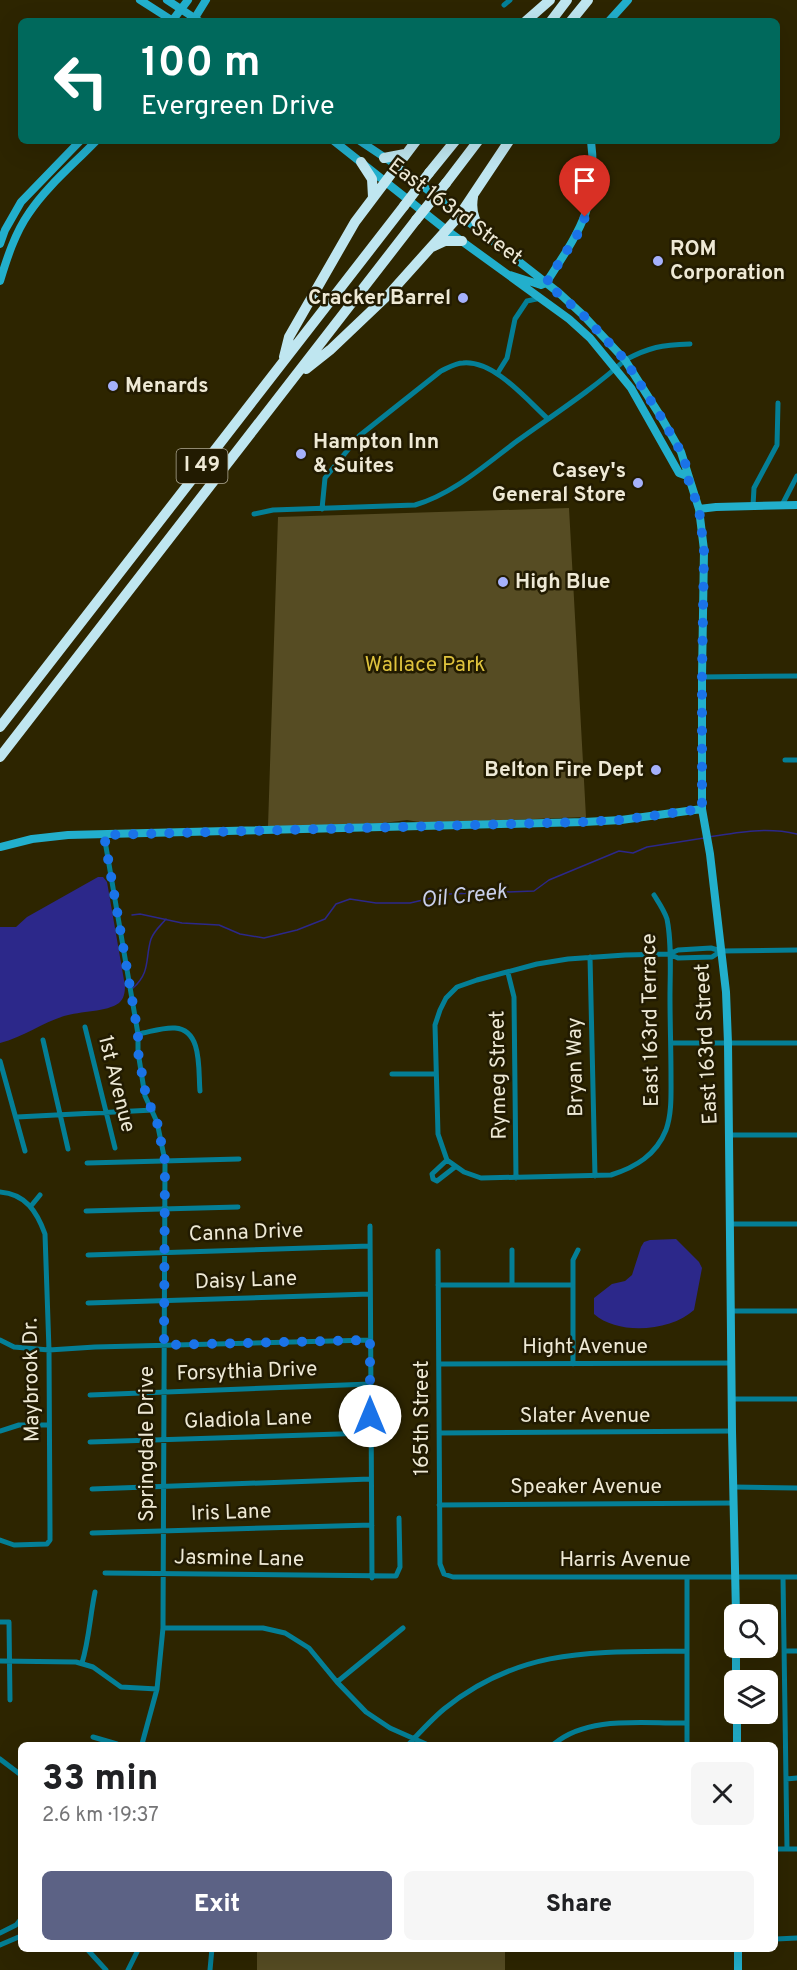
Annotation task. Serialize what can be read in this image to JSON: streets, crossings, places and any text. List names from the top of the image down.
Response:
{
  "streets": {
    "highway": ["I 49"],
    "street": [
      "East 163rd Street",
      "East 163rd Terrace",
      "Bryan Way",
      "Rymeg Street",
      "1st Avenue",
      "Canna Drive",
      "Daisy Lane",
      "Hight Avenue",
      "Forsythia Drive",
      "Maybrook Dr.",
      "Slater Avenue",
      "165th Street",
      "Gladiola Lane",
      "Springdale Drive",
      "Speaker Avenue",
      "Iris Lane",
      "Jasmine Lane",
      "Harris Avenue"
    ]
  },
  "crossings": [
    ["East 163rd Street", "Hight Avenue"],
    ["East 163rd Street", "Slater Avenue"],
    ["East 163rd Street", "Speaker Avenue"],
    ["East 163rd Street", "Harris Avenue"],
    ["East 163rd Terrace", "Bryan Way"],
    ["East 163rd Terrace", "Rymeg Street"],
    ["Canna Drive", "Springdale Drive"],
    ["Daisy Lane", "Springdale Drive"],
    ["Hight Avenue", "165th Street"],
    ["Forsythia Drive", "Springdale Drive"],
    ["Slater Avenue", "165th Street"],
    ["165th Street", "Speaker Avenue"],
    ["165th Street", "Harris Avenue"],
    ["Gladiola Lane", "Springdale Drive"],
    ["Springdale Drive", "Iris Lane"],
    ["Springdale Drive", "Jasmine Lane"]
  ],
  "water": ["Oil Creek"],
  "parks": ["Wallace Park"],
  "places": [
    "ROM Corporation",
    "Cracker Barrel",
    "Menards",
    "Hampton Inn & Suites",
    "Casey's General Store",
    "High Blue",
    "Belton Fire Dept"
  ],
  "page": {
    "turn": ["100 m", "Evergreen Drive"],
    "heading": ["33 min", "2.6 km · 19:37"],
    "buttons": ["Exit", "Share"]
  }
}
